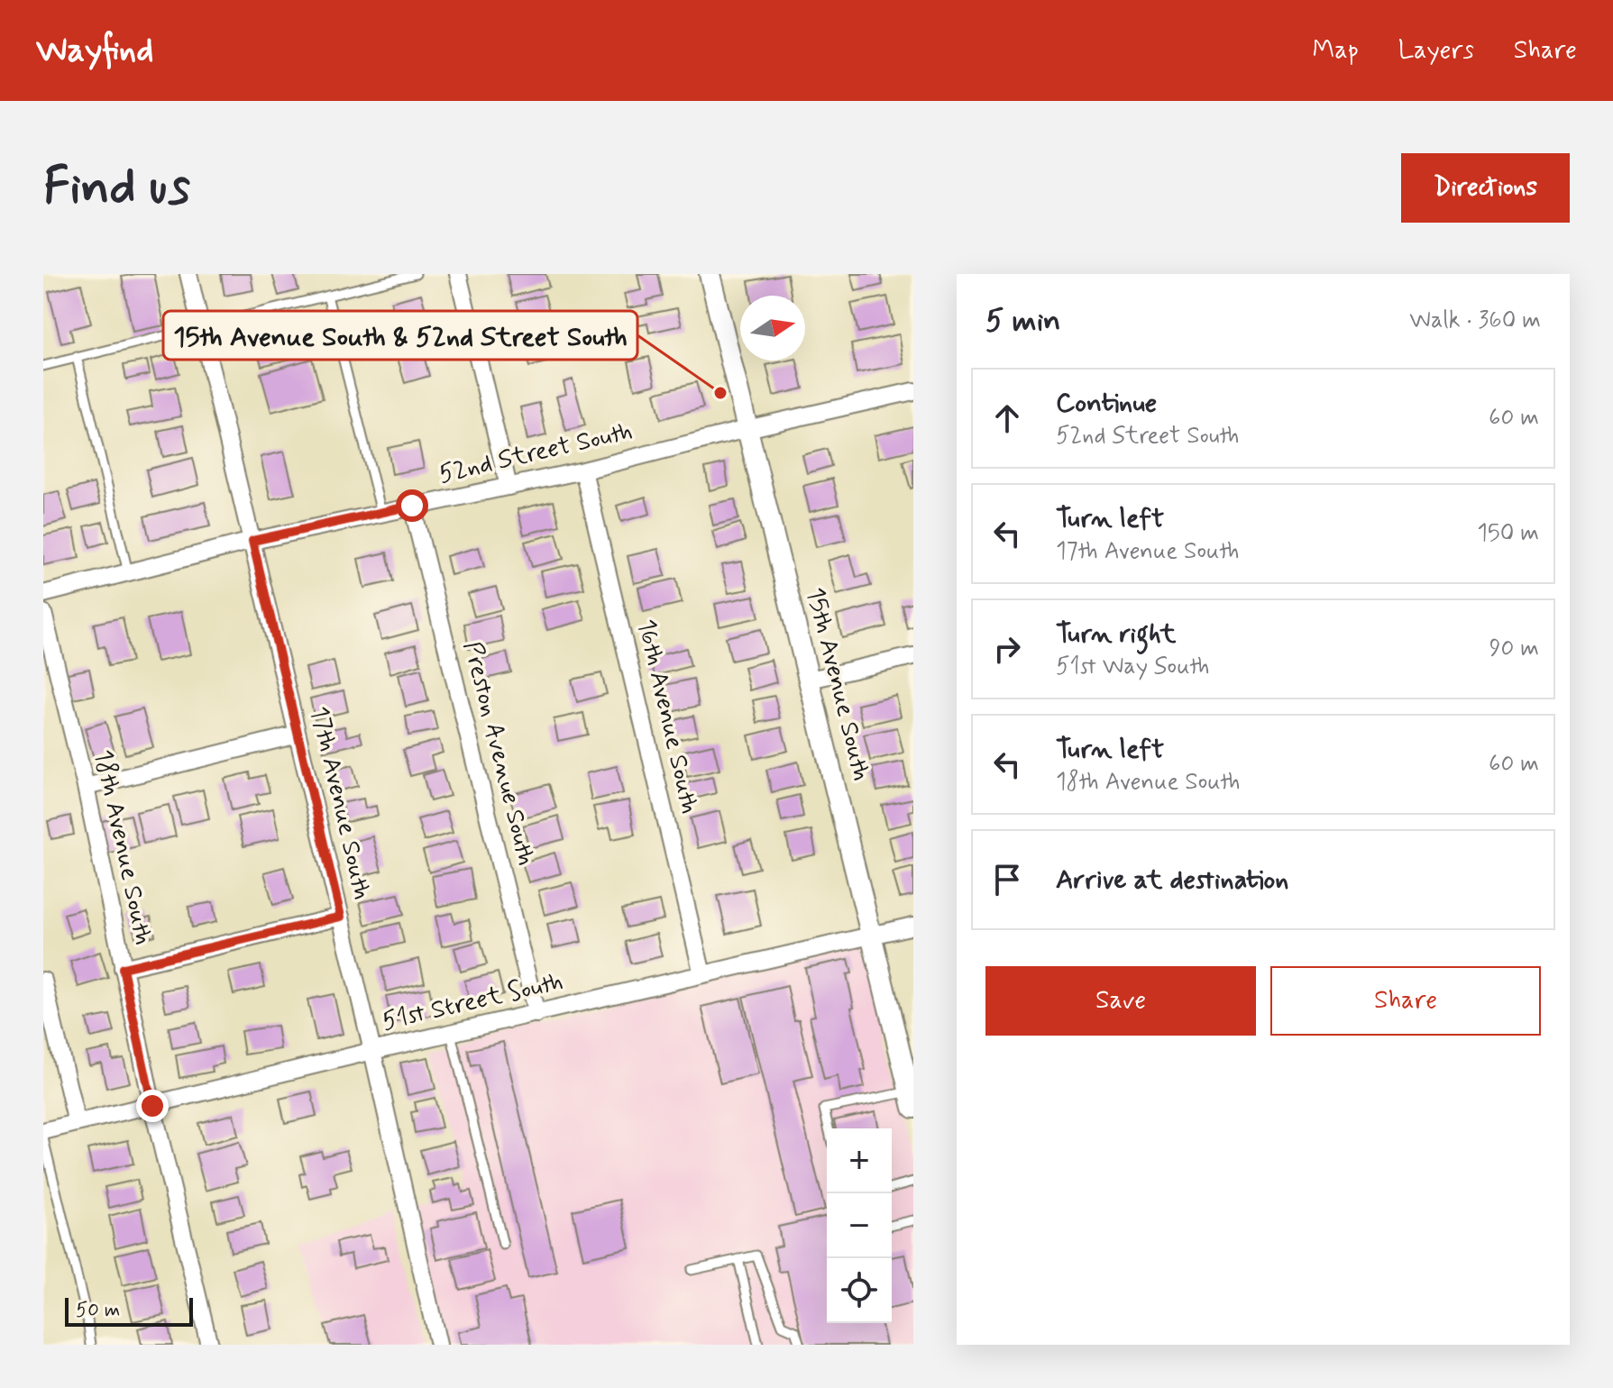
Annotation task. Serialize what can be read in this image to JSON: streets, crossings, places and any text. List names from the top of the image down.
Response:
{
  "streets": {
    "street": [
      "52nd Street South",
      "15th Avenue South",
      "16th Avenue South",
      "Preston Avenue South",
      "17th Avenue South",
      "18th Avenue South",
      "51st Street South"
    ]
  },
  "crossings": [
    ["52nd Street South", "15th Avenue South"],
    ["52nd Street South", "16th Avenue South"],
    ["52nd Street South", "Preston Avenue South"],
    ["52nd Street South", "17th Avenue South"],
    ["15th Avenue South", "51st Street South"],
    ["16th Avenue South", "51st Street South"],
    ["Preston Avenue South", "51st Street South"],
    ["17th Avenue South", "51st Street South"],
    ["18th Avenue South", "51st Street South"]
  ],
  "places": ["15th Avenue South & 52nd Street South"],
  "scale_bar": "50 m",
  "north": "right",
  "page": {
    "header": "Wayfind",
    "nav": ["Map", "Layers", "Share"],
    "buttons": [
      "Directions",
      ["Save", "Share"]
    ],
    "title": "Find us",
    "heading": ["5 min", "Walk · 360 m"],
    "list": [
      ["Continue", "52nd Street South", "60 m"],
      ["Turn left", "17th Avenue South", "150 m"],
      ["Turn right", "51st Way South", "90 m"],
      ["Turn left", "18th Avenue South", "60 m"],
      "Arrive at destination"
    ],
    "map_buttons": ["+", "−"],
    "scale": "50 m"
  }
}
